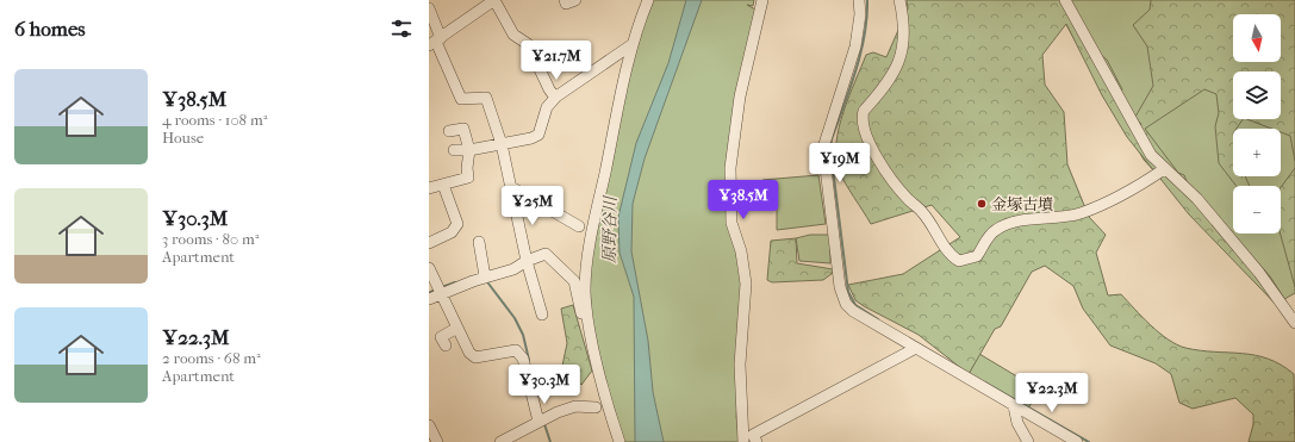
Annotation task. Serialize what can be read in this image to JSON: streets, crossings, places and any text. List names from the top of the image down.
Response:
{
  "water": ["原野谷川"],
  "places": ["金塚古墳"],
  "north": "bottom",
  "page": {
    "heading": "6 homes",
    "map_buttons": ["+", "−"],
    "price": [
      "¥21.7M",
      "¥19M",
      "¥38.5M",
      "¥25M",
      "¥30.3M",
      "¥22.3M"
    ],
    "list": [
      {
        "name": "¥38.5M",
        "note": "4 rooms · 108 m² · House"
      },
      {
        "name": "¥30.3M",
        "note": "3 rooms · 80 m² · Apartment"
      },
      {
        "name": "¥22.3M",
        "note": "2 rooms · 68 m² · Apartment"
      }
    ]
  }
}
